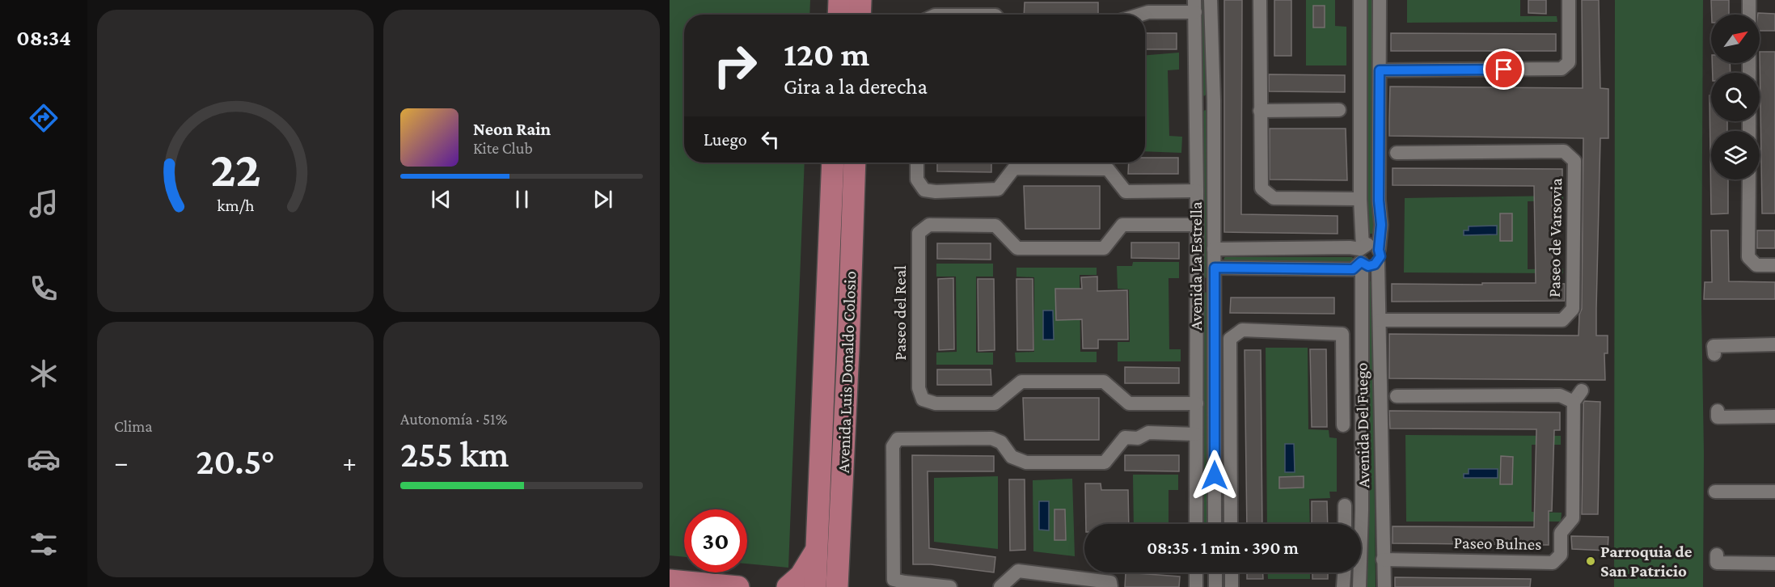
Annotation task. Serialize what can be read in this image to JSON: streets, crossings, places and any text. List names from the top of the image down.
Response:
{
  "streets": {
    "main road": ["Avenida Luis Donaldo Colosio"],
    "street": [
      "Paseo de Varsovia",
      "Avenida La Estrella",
      "Paseo del Real",
      "Avenida Del Fuego",
      "Paseo Bulnes"
    ]
  },
  "crossings": [
    ["Paseo de Varsovia", "Avenida Del Fuego"],
    ["Avenida La Estrella", "Paseo del Real"],
    ["Avenida Del Fuego", "Paseo Bulnes"]
  ],
  "places": ["Parroquia de San Patricio"],
  "north": "top right",
  "page": {
    "tabs": "08:34",
    "turn": ["120 m", "Gira a la derecha"],
    "song": ["Neon Rain", "Kite Club"],
    "then": "Luego",
    "tile": [
      "Clima",
      ["Autonomía · 51%", "255 km"]
    ],
    "heat": ["−", "20.5°", "+"],
    "limit": "30",
    "trip": "08:35 · 1 min · 390 m",
    "gauge": ["22", "km/h"]
  }
}
